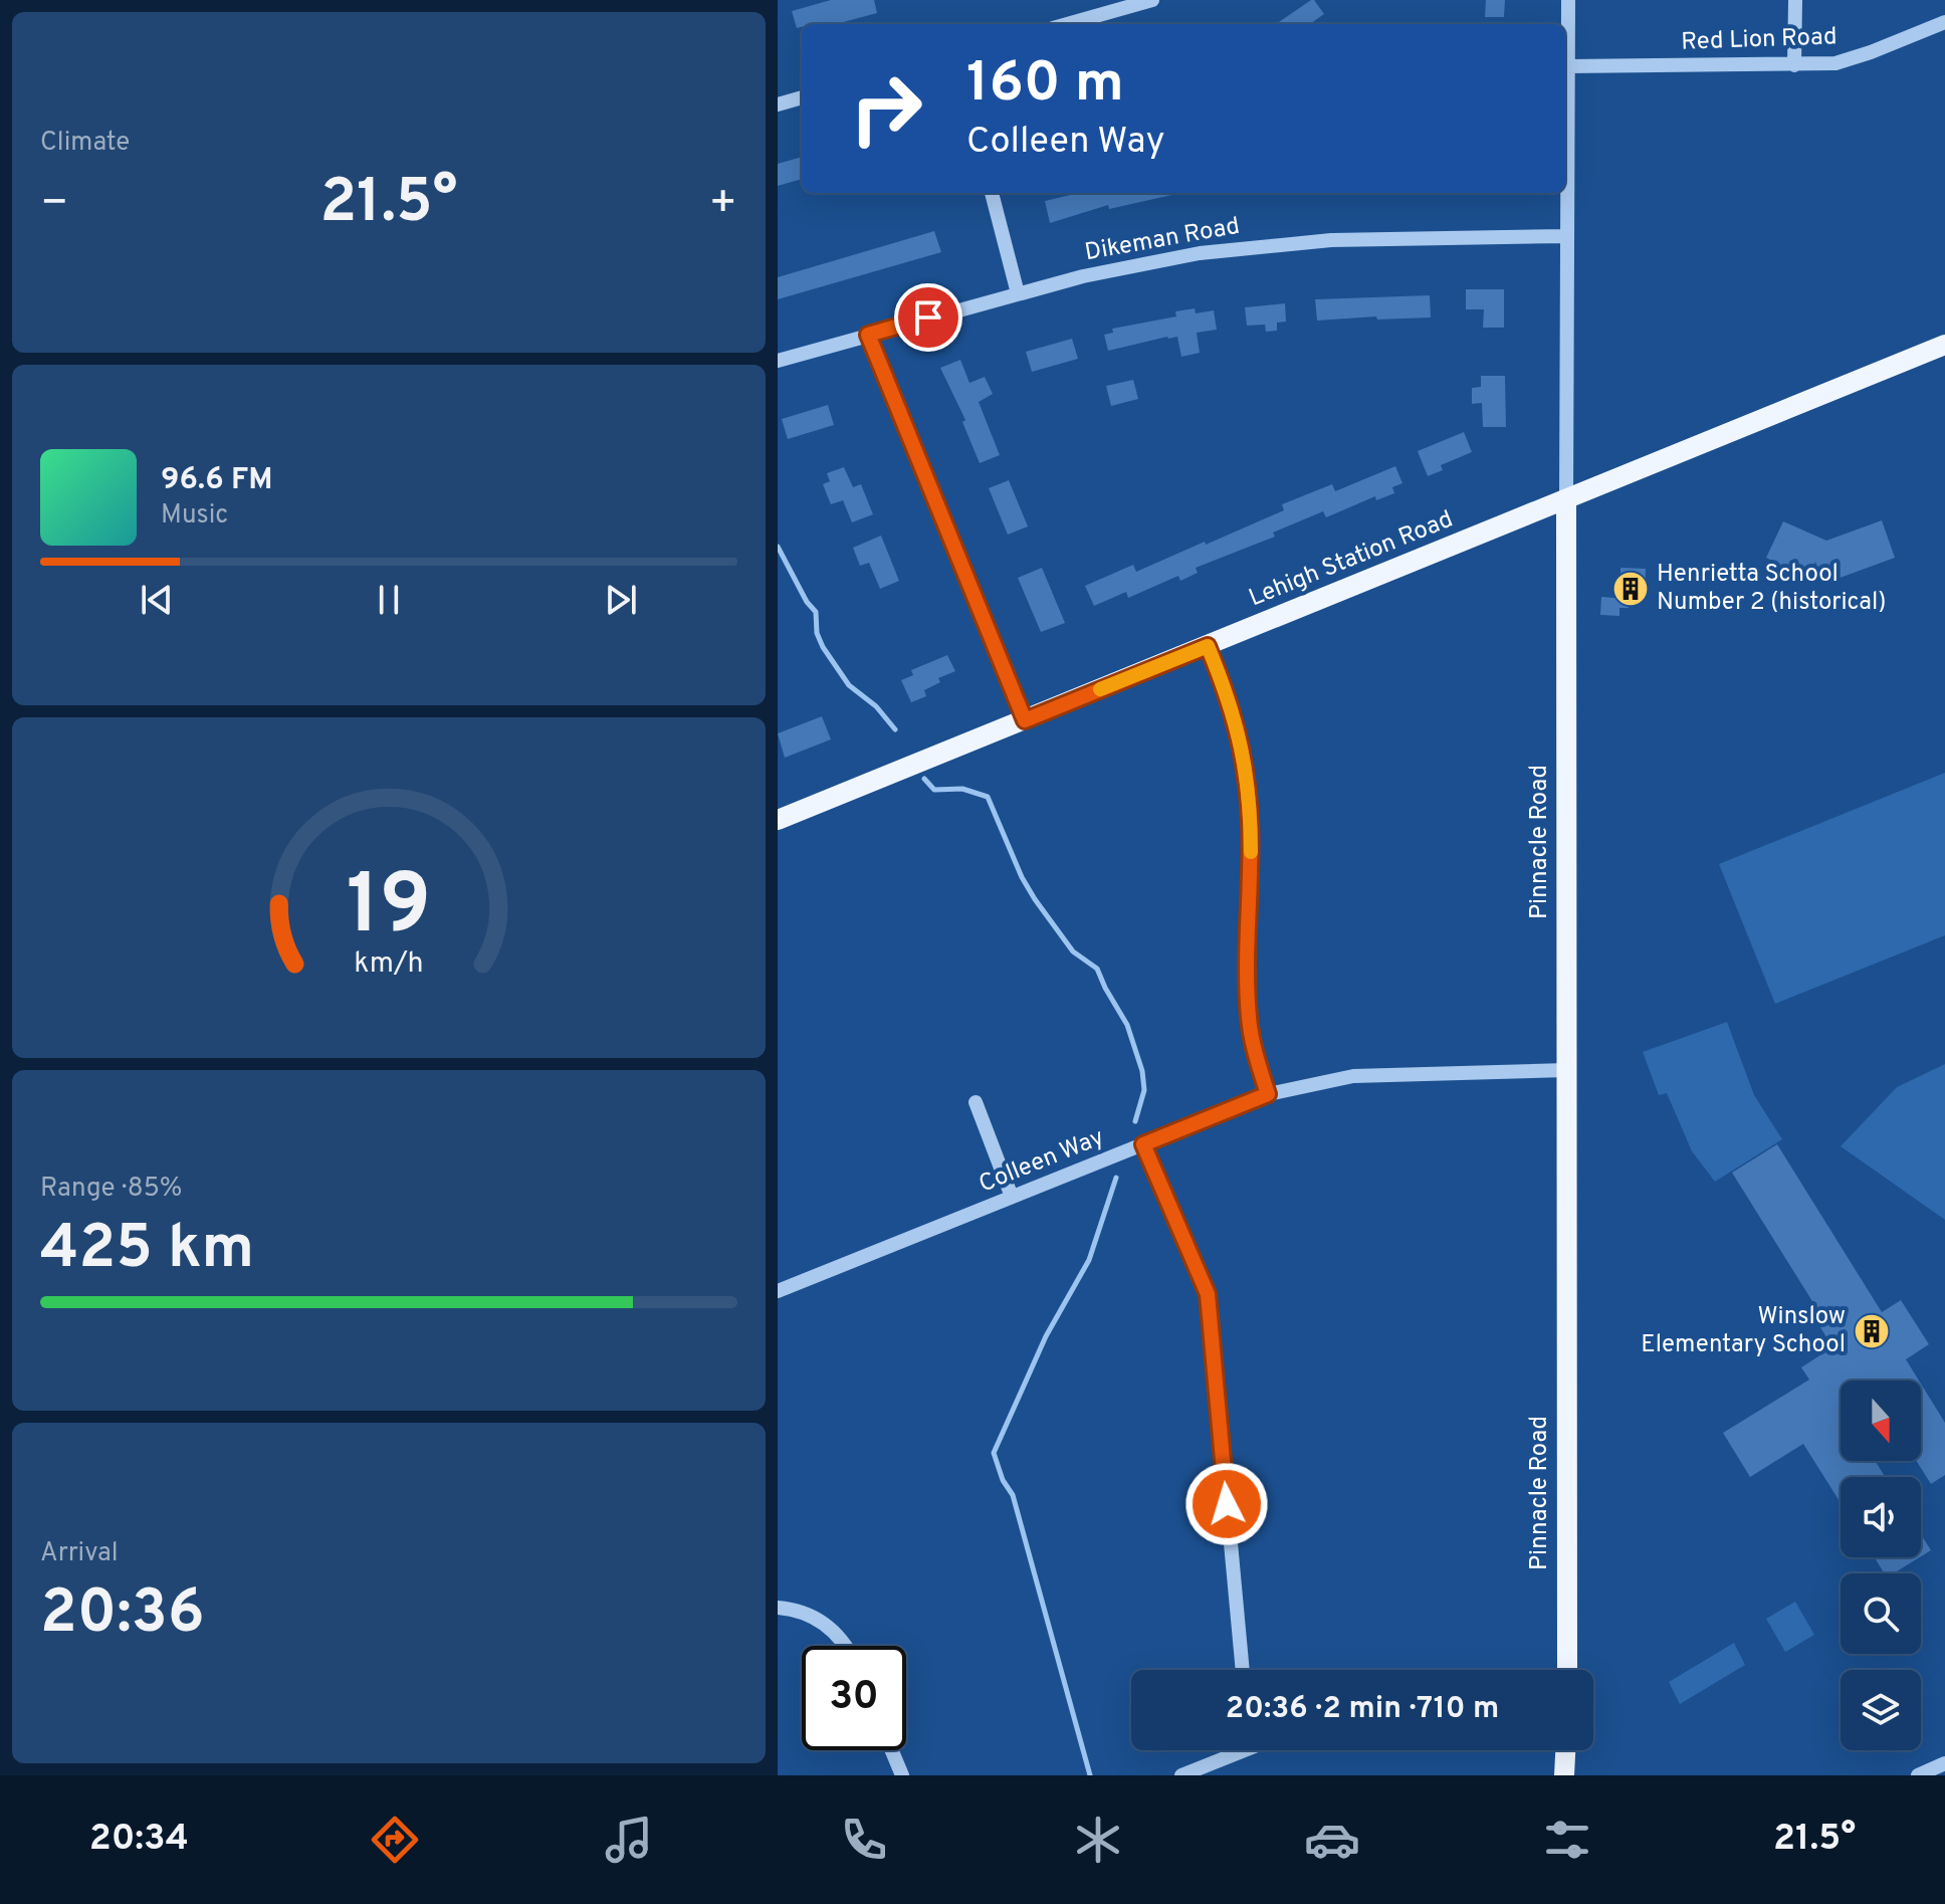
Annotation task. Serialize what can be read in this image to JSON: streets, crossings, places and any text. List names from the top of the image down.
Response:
{
  "streets": {
    "main road": ["Lehigh Station Road", "Pinnacle Road"],
    "street": ["Red Lion Road", "Dikeman Road", "Colleen Way"]
  },
  "crossings": [
    ["Red Lion Road", "Pinnacle Road"],
    ["Dikeman Road", "Pinnacle Road"],
    ["Lehigh Station Road", "Pinnacle Road"],
    ["Pinnacle Road", "Colleen Way"]
  ],
  "places": {
    "building": ["Henrietta School Number 2 (historical)", "Winslow Elementary School"]
  },
  "north": "bottom",
  "page": {
    "tile": [
      "Climate",
      ["Range · 85%", "425 km"],
      ["Arrival", "20:36"]
    ],
    "turn": ["160 m", "Colleen Way"],
    "heat": ["−", "21.5°", "+"],
    "song": ["96.6 FM", "Music"],
    "limit": "30",
    "trip": "20:36 · 2 min · 710 m",
    "tabs": ["20:34", "21.5°"],
    "gauge": ["19", "km/h"]
  }
}
